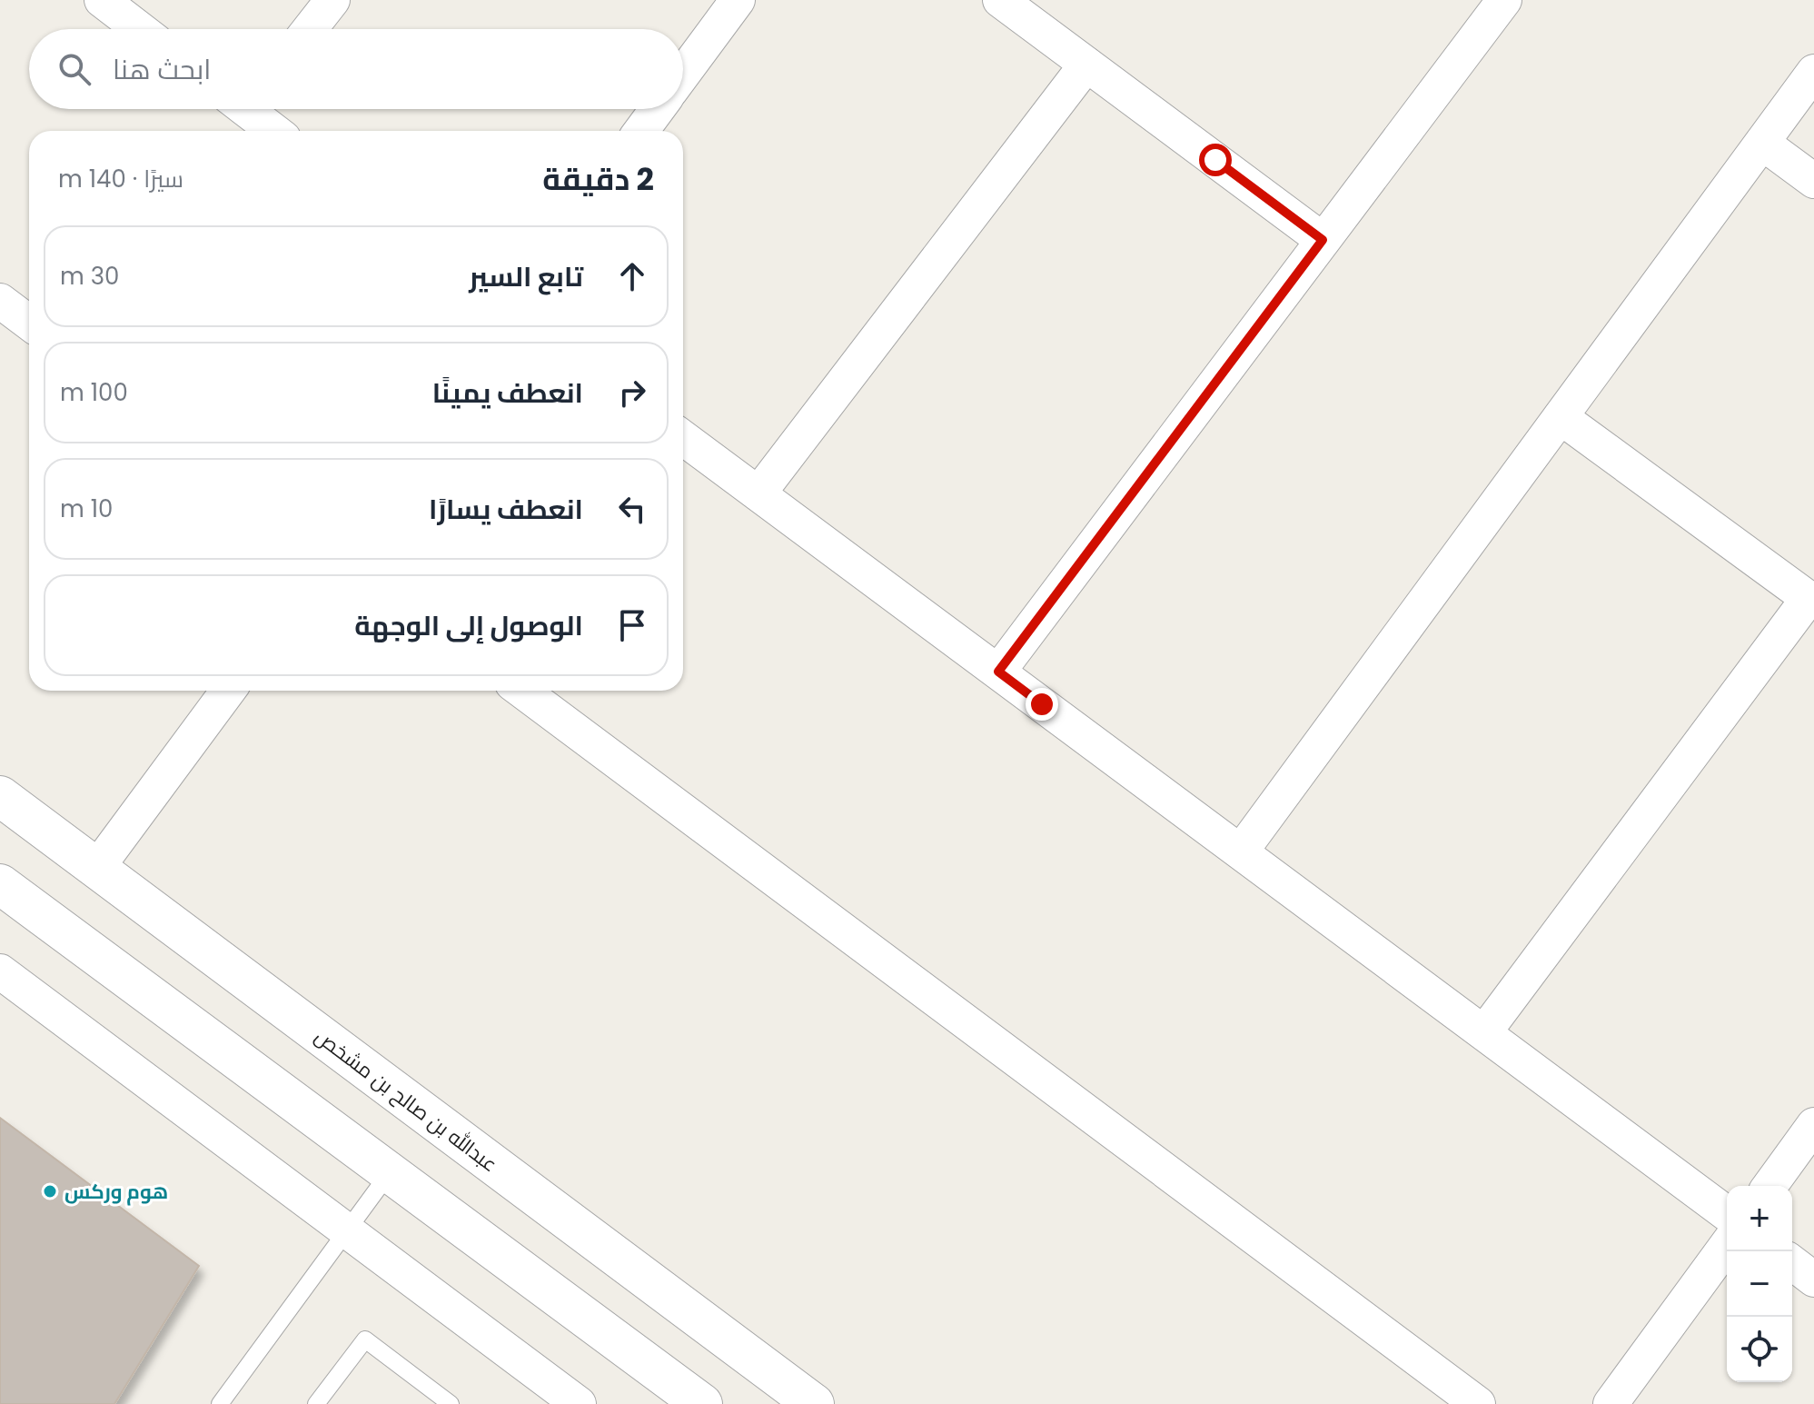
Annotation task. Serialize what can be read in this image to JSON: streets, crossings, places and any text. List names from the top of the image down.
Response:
{
  "streets": {
    "street": ["عبدالله بن صالح بن مشخص"]
  },
  "places": ["هوم وركس"],
  "page": {
    "search": "ابحث هنا",
    "heading": ["2 دقيقة", "سيرًا · 140 m"],
    "list": [
      ["تابع السير", "30 m"],
      ["انعطف يمينًا", "100 m"],
      ["انعطف يسارًا", "10 m"],
      "الوصول إلى الوجهة"
    ],
    "map_buttons": ["+", "−"]
  }
}
